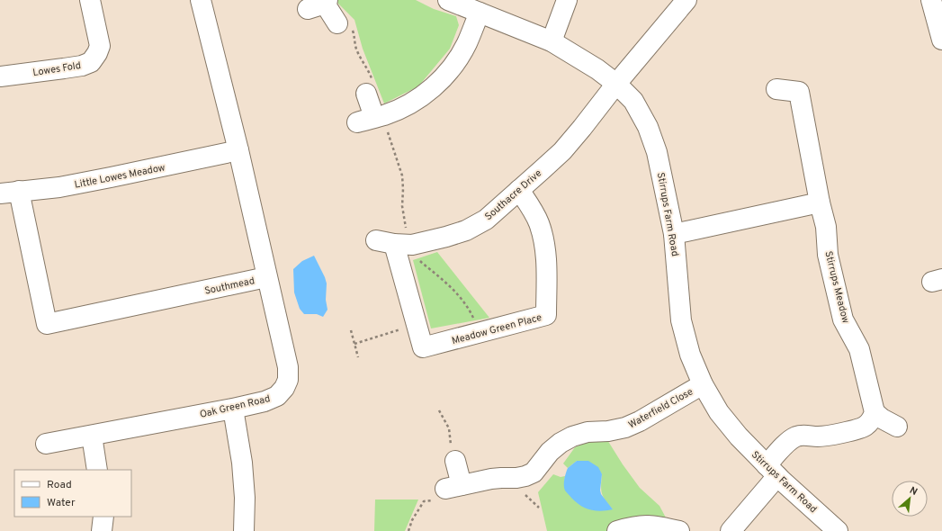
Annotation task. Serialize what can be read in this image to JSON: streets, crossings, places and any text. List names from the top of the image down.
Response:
{
  "streets": {
    "street": [
      "Lowes Fold",
      "Little Lowes Meadow",
      "Southacre Drive",
      "Stirrups Farm Road",
      "Southmead",
      "Stirrups Meadow",
      "Meadow Green Place",
      "Oak Green Road",
      "Waterfield Close"
    ]
  },
  "crossings": [
    ["Little Lowes Meadow", "Southmead"],
    ["Southacre Drive", "Stirrups Farm Road"],
    ["Southacre Drive", "Meadow Green Place"],
    ["Stirrups Farm Road", "Waterfield Close"],
    ["Southmead", "Oak Green Road"]
  ],
  "legend": ["Road", "Water"],
  "north": "top right"
}
